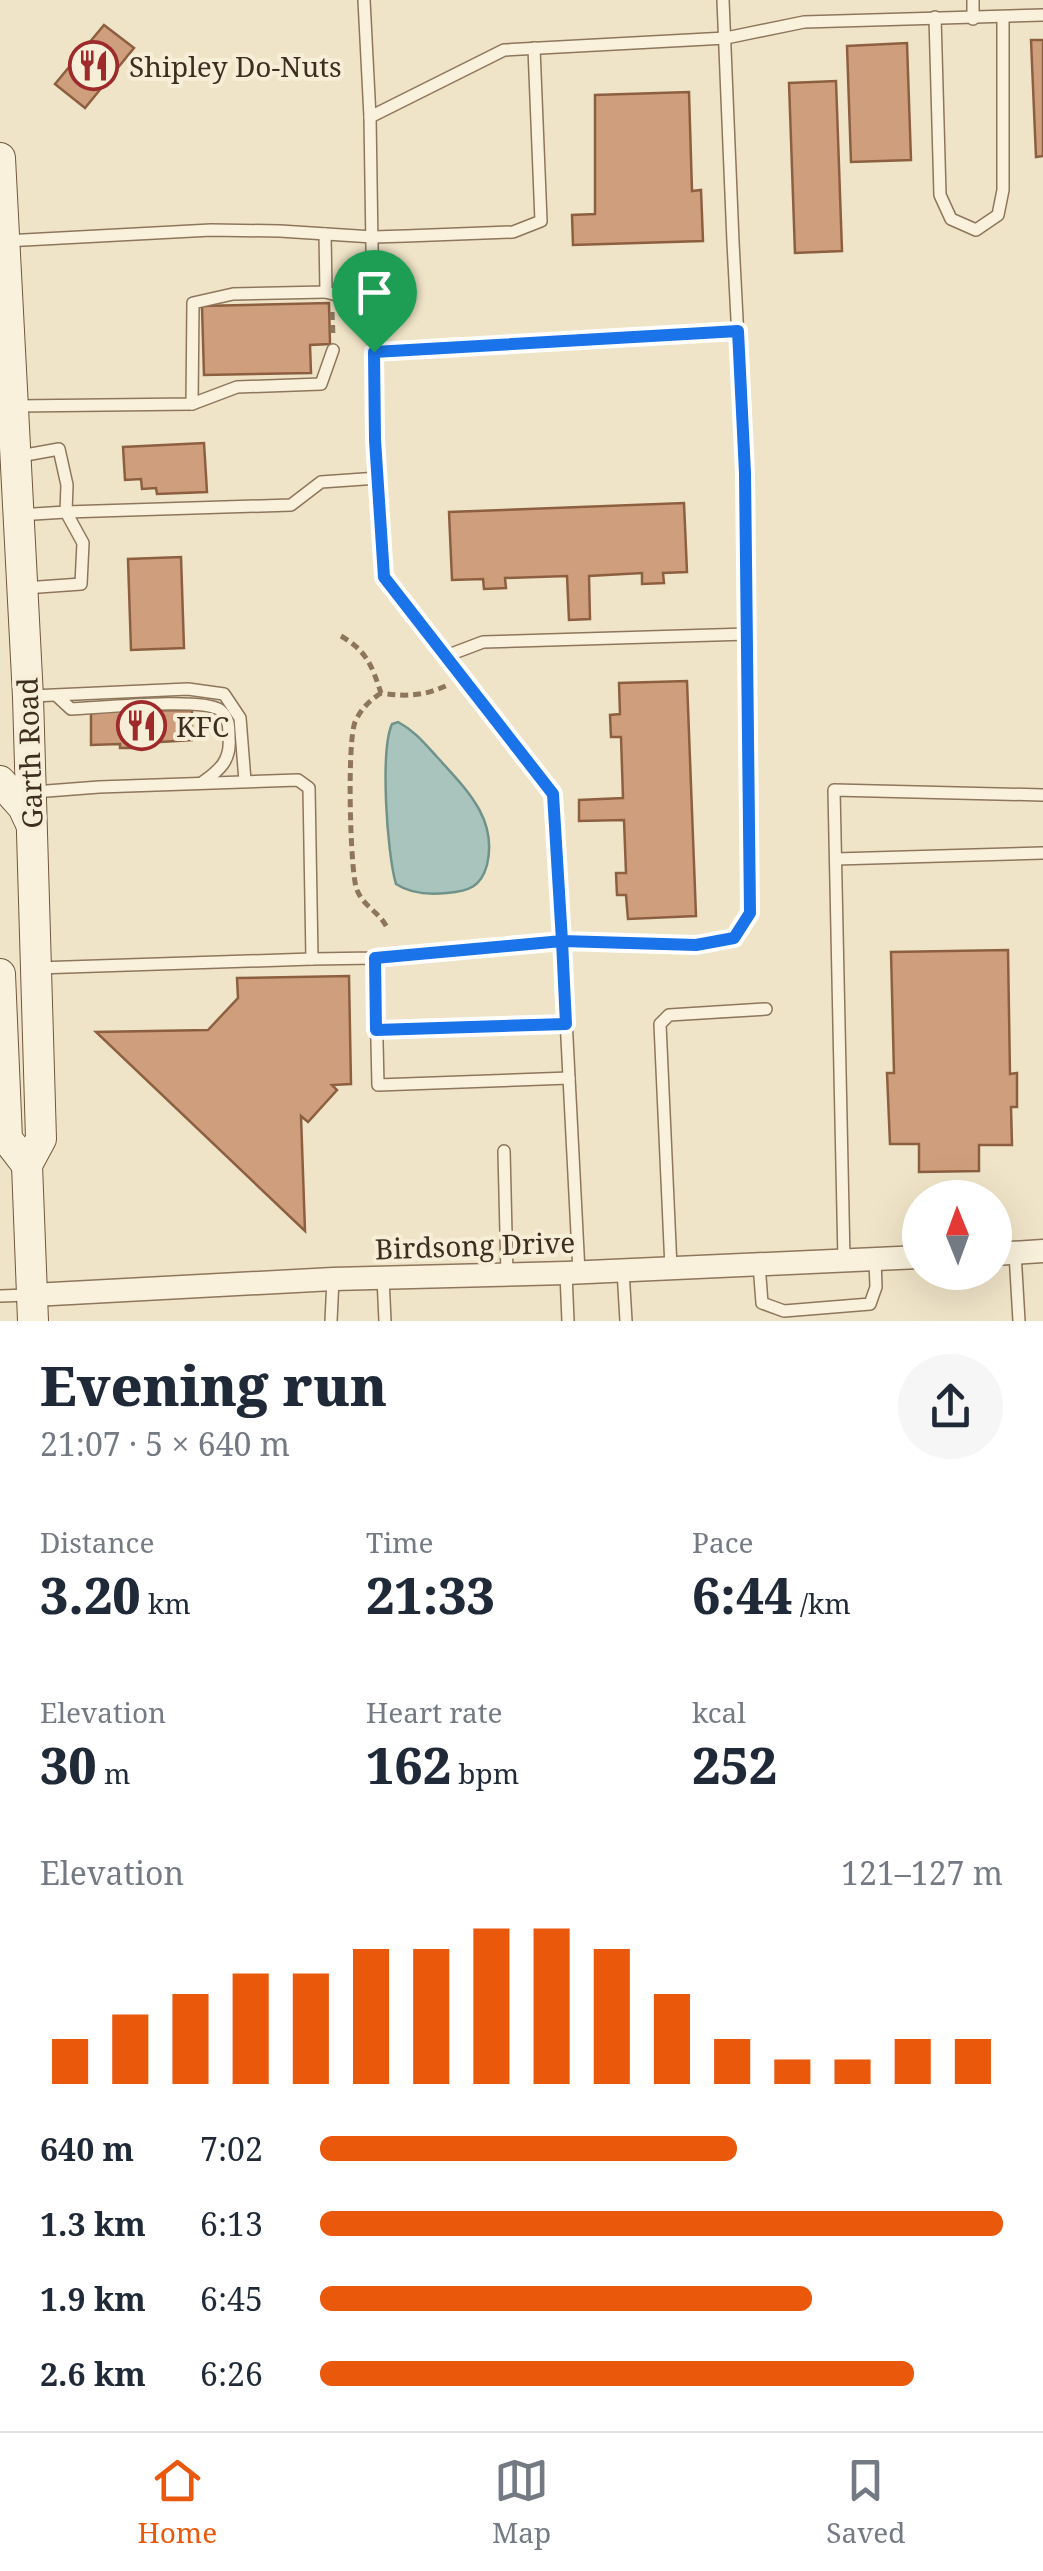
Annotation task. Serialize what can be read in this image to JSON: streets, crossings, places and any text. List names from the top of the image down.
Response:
{
  "streets": {
    "main road": ["Garth Road"],
    "street": ["Birdsong Drive"]
  },
  "crossings": [
    ["Garth Road", "Birdsong Drive"]
  ],
  "places": {
    "restaurant": ["Shipley Do-Nuts", "KFC"]
  },
  "north": "top",
  "page": {
    "heading": ["Evening run", "21:07 · 5 × 640 m"],
    "stats": [
      ["Distance", "3.20 km"],
      ["Time", "21:33"],
      ["Pace", "6:44 /km"],
      ["Elevation", "30 m"],
      ["Heart rate", "162 bpm"],
      ["kcal", "252"]
    ],
    "chart": ["Elevation", "121–127 m"],
    "list": [
      {
        "name": "640 m",
        "note": "7:02"
      },
      {
        "name": "1.3 km",
        "note": "6:13"
      },
      {
        "name": "1.9 km",
        "note": "6:45"
      },
      {
        "name": "2.6 km",
        "note": "6:26"
      }
    ],
    "tabs": ["Home", "Map", "Saved"]
  }
}
